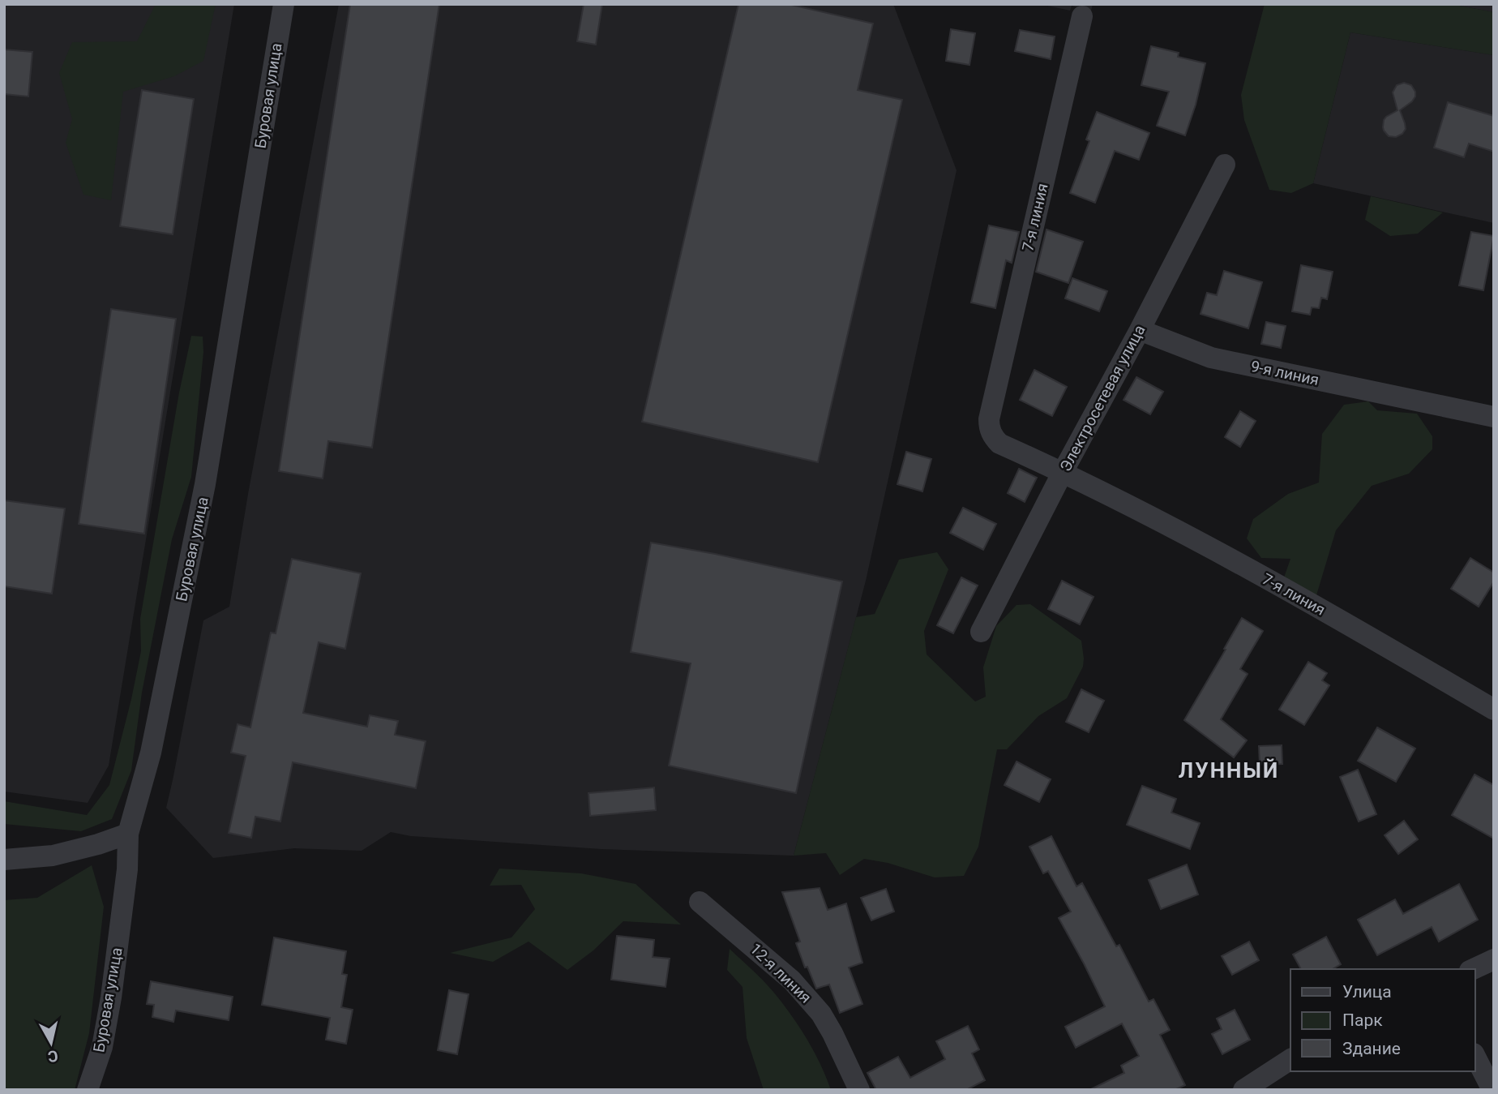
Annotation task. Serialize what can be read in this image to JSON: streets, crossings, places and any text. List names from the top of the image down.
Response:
{
  "streets": {
    "street": [
      "Буровая улица",
      "7-я линия",
      "9-я линия",
      "Электросетевая улица",
      "12-я линия"
    ]
  },
  "crossings": [
    ["7-я линия", "Электросетевая улица"],
    ["9-я линия", "Электросетевая улица"]
  ],
  "districts": ["ЛУННЫЙ"],
  "legend": ["Улица", "Парк", "Здание"],
  "north": "bottom"
}
